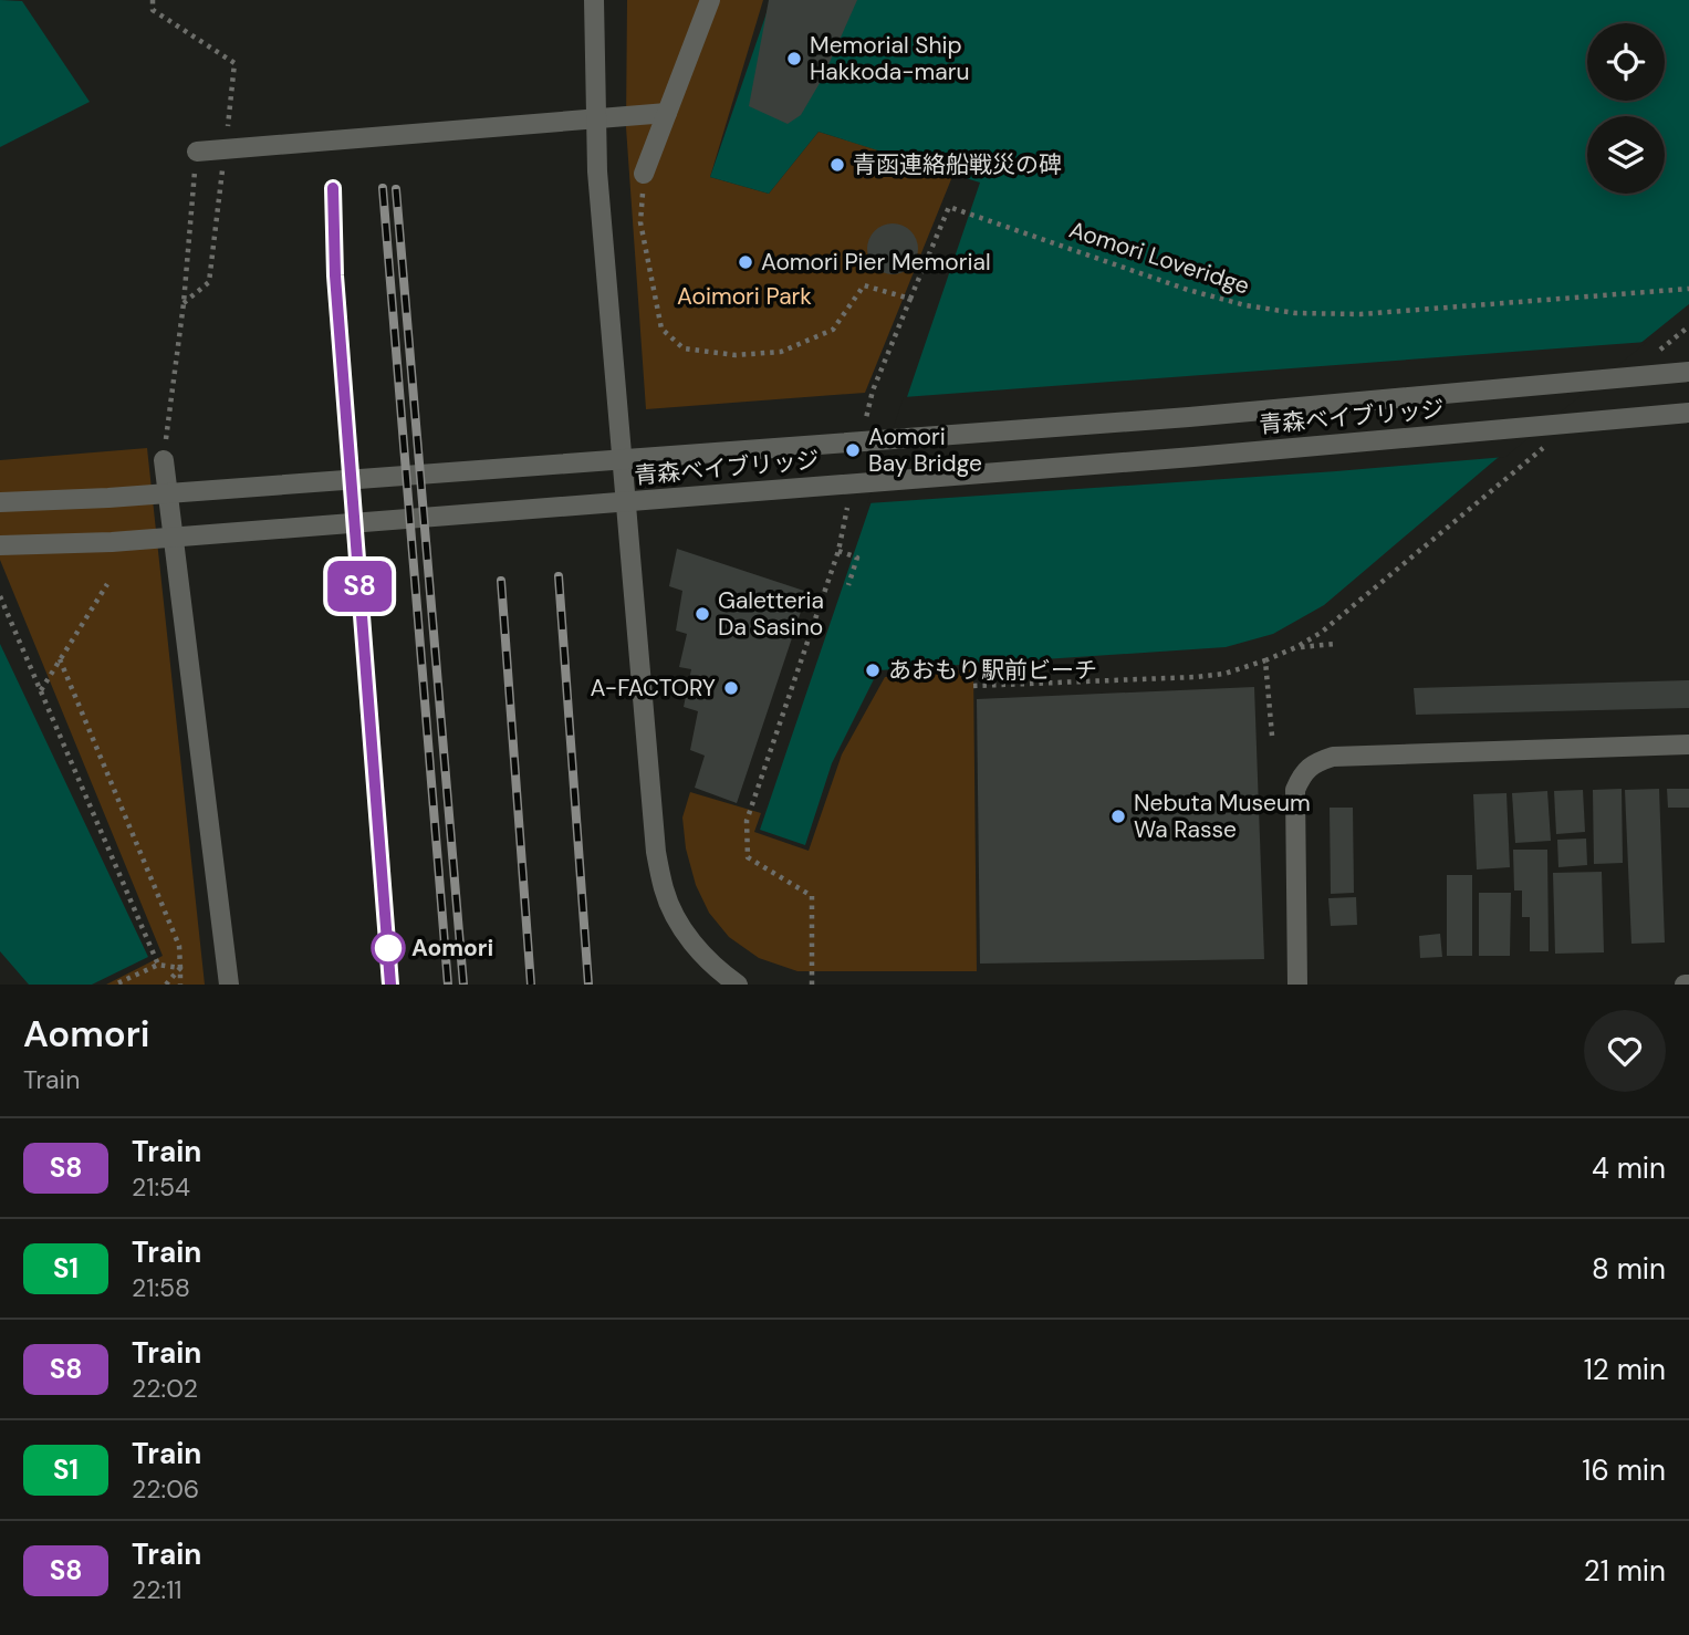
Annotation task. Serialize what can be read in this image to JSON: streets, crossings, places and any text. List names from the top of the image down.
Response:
{
  "streets": {
    "street": ["青森ベイブリッジ"],
    "path": ["Aomori Loveridge"]
  },
  "parks": ["Aoimori Park"],
  "places": [
    "Memorial Ship Hakkoda-maru",
    "青函連絡船戦災の碑",
    "Aomori Pier Memorial",
    "Aomori Bay Bridge",
    "Galetteria Da Sasino",
    "あおもり駅前ビーチ",
    "A-FACTORY",
    "Nebuta Museum Wa Rasse",
    "Aomori"
  ],
  "page": {
    "on_map": "S8",
    "heading": ["Aomori", "Train"],
    "list": [
      {
        "mark": "S8",
        "name": "Train",
        "note": "21:54",
        "value": "4 min"
      },
      {
        "mark": "S1",
        "name": "Train",
        "note": "21:58",
        "value": "8 min"
      },
      {
        "mark": "S8",
        "name": "Train",
        "note": "22:02",
        "value": "12 min"
      },
      {
        "mark": "S1",
        "name": "Train",
        "note": "22:06",
        "value": "16 min"
      },
      {
        "mark": "S8",
        "name": "Train",
        "note": "22:11",
        "value": "21 min"
      }
    ]
  }
}
